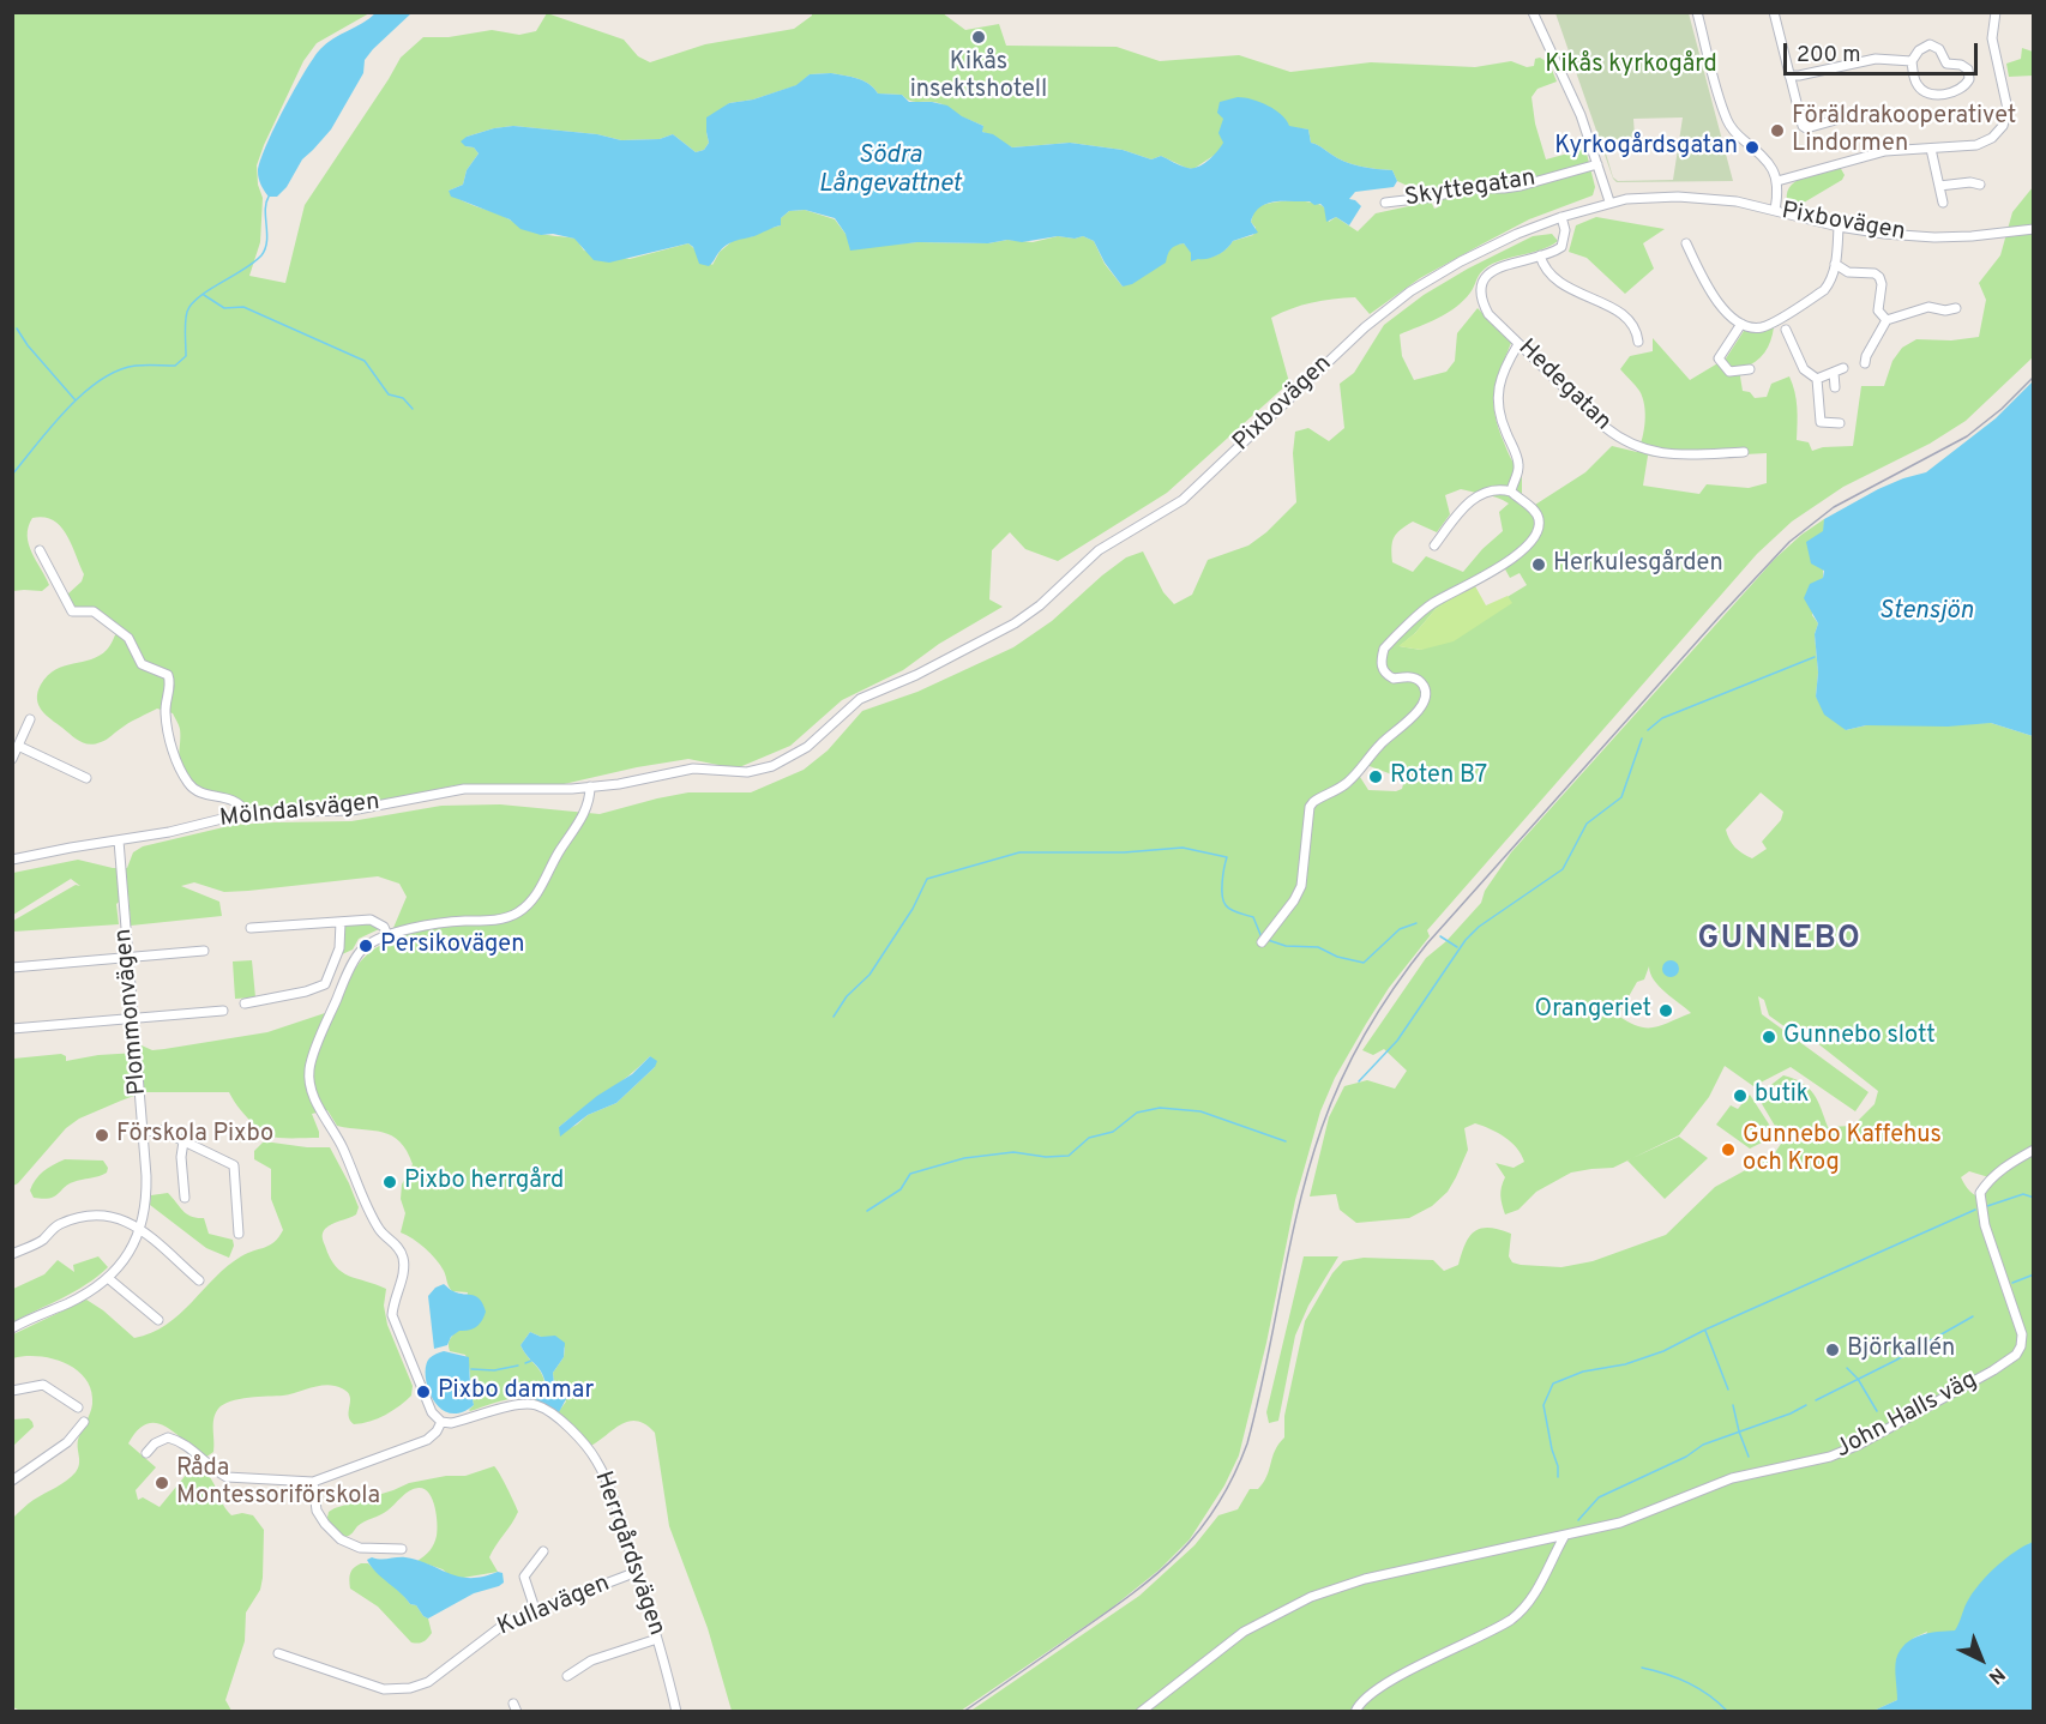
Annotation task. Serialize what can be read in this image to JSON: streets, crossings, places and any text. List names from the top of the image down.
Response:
{
  "streets": {
    "street": [
      "Skyttegatan",
      "Pixbovägen",
      "Hedegatan",
      "Mölndalsvägen",
      "Plommonvägen",
      "John Halls väg",
      "Herrgårdsvägen",
      "Kullavägen"
    ]
  },
  "crossings": [
    ["Pixbovägen", "Hedegatan"],
    ["Pixbovägen", "Mölndalsvägen"],
    ["Mölndalsvägen", "Plommonvägen"],
    ["Herrgårdsvägen", "Kullavägen"]
  ],
  "districts": ["GUNNEBO"],
  "water": ["Södra Långevattnet", "Stensjön"],
  "parks": ["Kikås kyrkogård"],
  "places": [
    "Kikås insektshotell",
    "Föräldrakooperativet Lindormen",
    "Kyrkogårdsgatan",
    "Herkulesgården",
    "Roten B7",
    "Persikovägen",
    "Orangeriet",
    "Gunnebo slott",
    "butik",
    "Förskola Pixbo",
    "Gunnebo Kaffehus och Krog",
    "Pixbo herrgård",
    "Björkallén",
    "Pixbo dammar",
    "Råda Montessoriförskola"
  ],
  "scale_bar": "200 m",
  "north": "bottom right"
}
